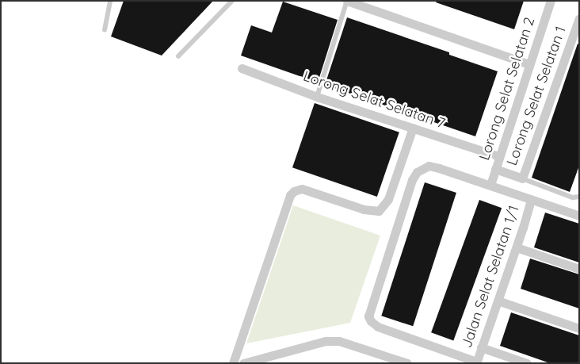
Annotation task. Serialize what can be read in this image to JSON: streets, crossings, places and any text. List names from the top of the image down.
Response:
{
  "streets": {
    "street": [
      "Lorong Selat Selatan 2",
      "Lorong Selat Selatan 1",
      "Lorong Selat Selatan 7",
      "Jalan Selat Selatan 1/1"
    ]
  },
  "crossings": [
    ["Lorong Selat Selatan 2", "Lorong Selat Selatan 1"],
    ["Lorong Selat Selatan 2", "Lorong Selat Selatan 7"]
  ]
}
